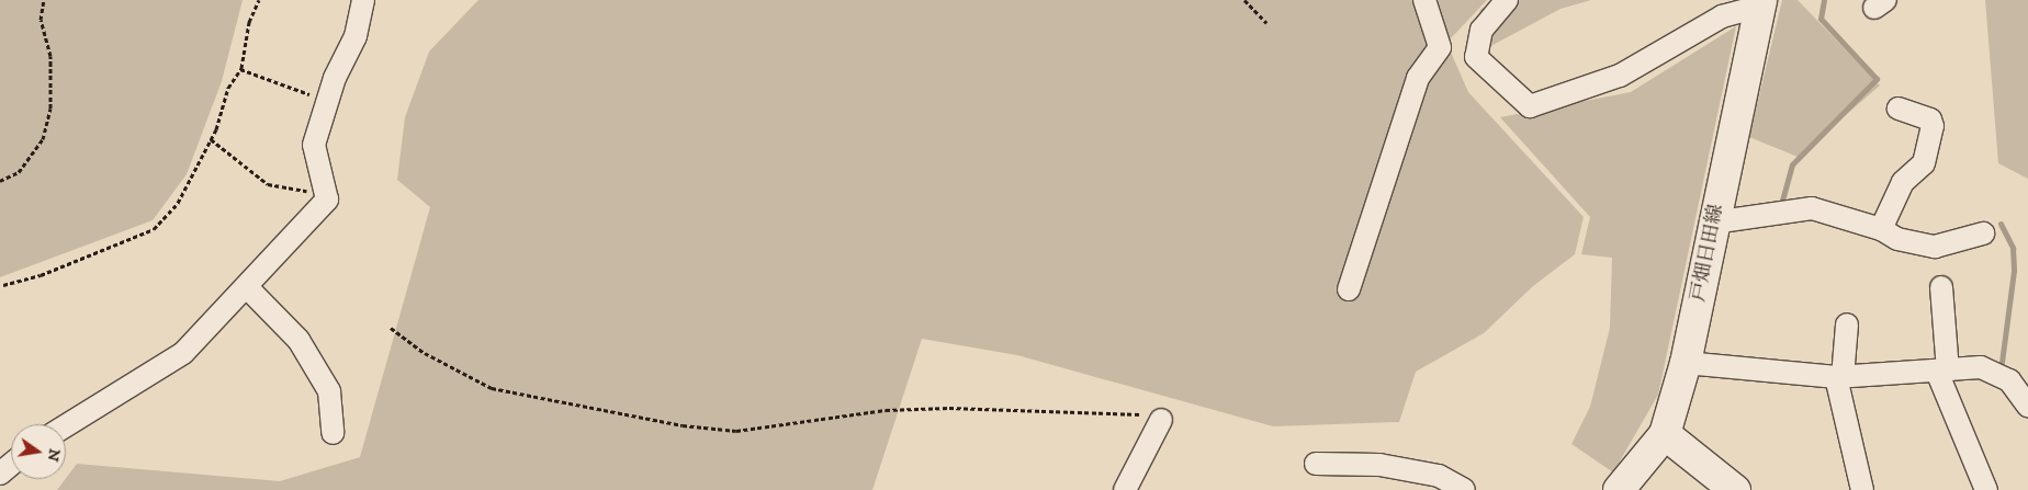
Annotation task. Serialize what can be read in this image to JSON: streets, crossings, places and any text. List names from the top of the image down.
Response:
{
  "streets": {
    "main road": ["戸畑日田線"]
  },
  "north": "right"
}
